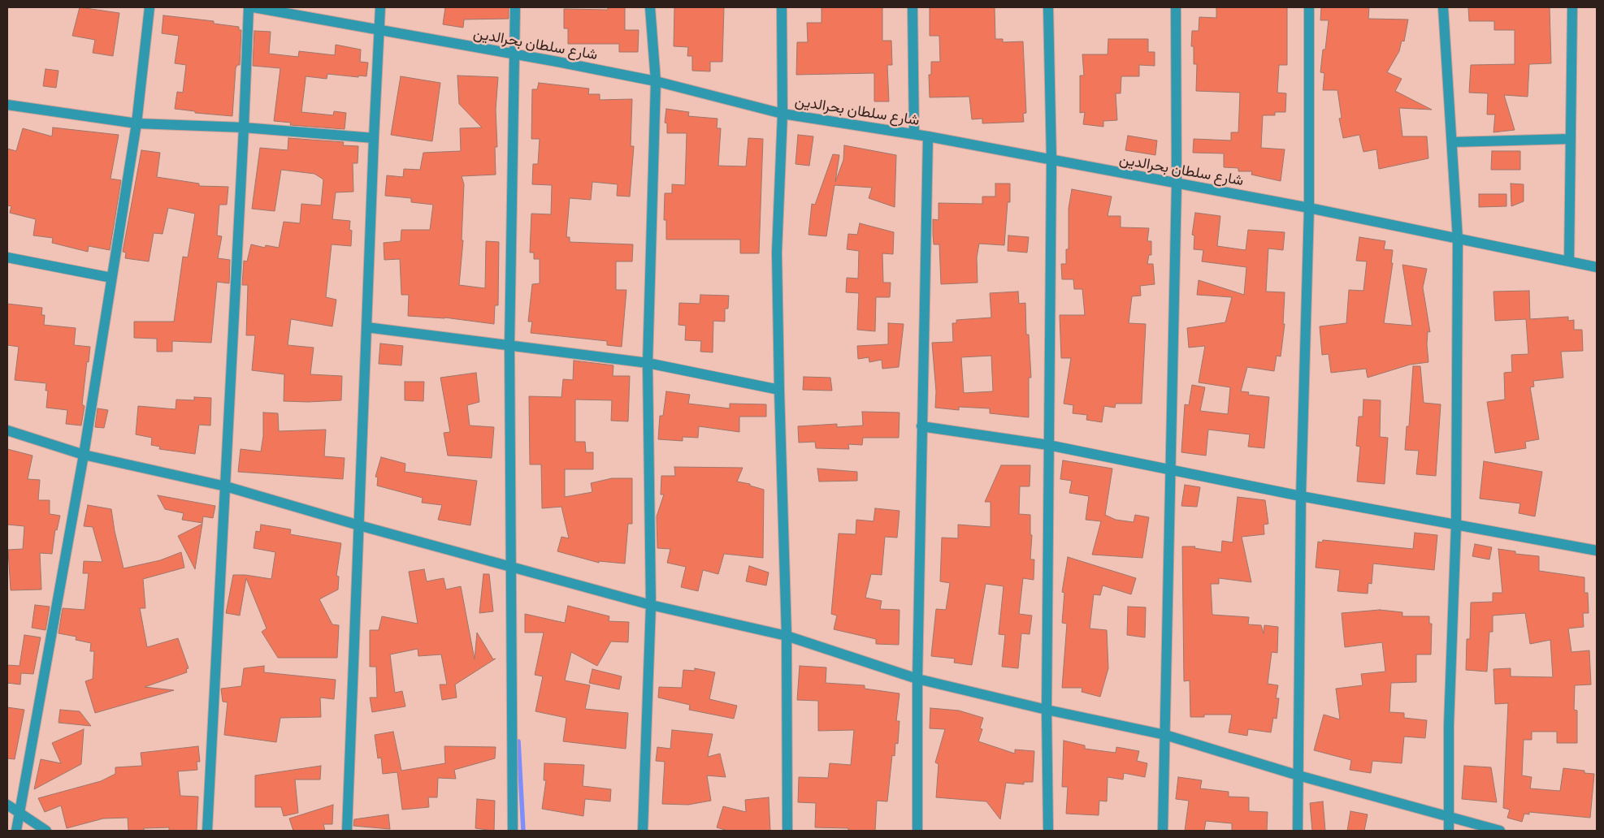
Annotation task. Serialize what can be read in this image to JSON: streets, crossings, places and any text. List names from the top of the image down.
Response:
{
  "streets": {
    "street": ["شارع سلطان بحرالدين"]
  }
}
